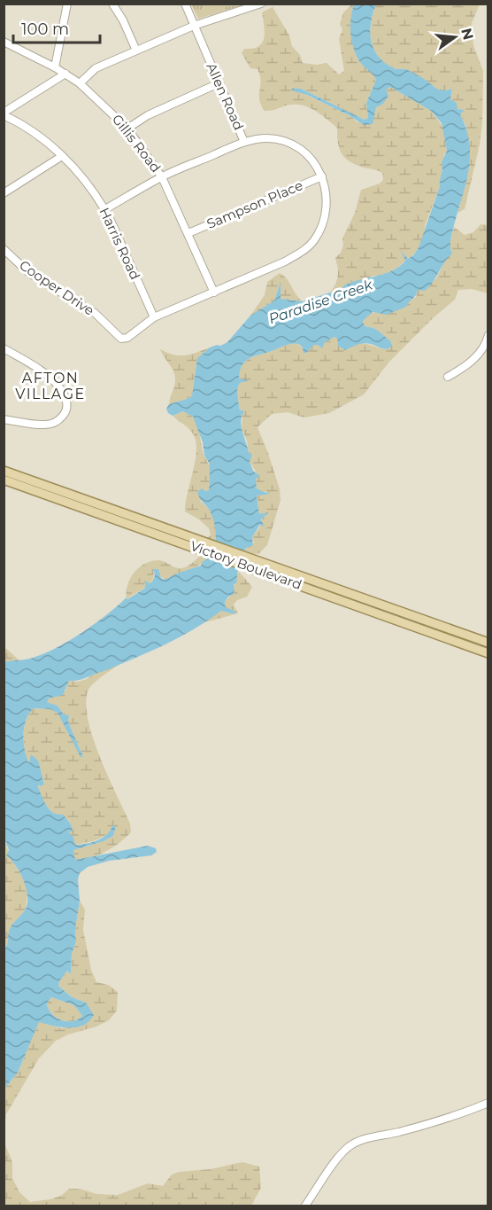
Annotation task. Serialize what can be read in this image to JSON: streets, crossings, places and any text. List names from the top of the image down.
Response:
{
  "streets": {
    "main road": ["Victory Boulevard"],
    "street": [
      "Allen Road",
      "Gillis Road",
      "Sampson Place",
      "Harris Road",
      "Cooper Drive"
    ]
  },
  "crossings": [
    ["Allen Road", "Gillis Road"],
    ["Allen Road", "Sampson Place"],
    ["Allen Road", "Harris Road"],
    ["Allen Road", "Cooper Drive"],
    ["Gillis Road", "Sampson Place"]
  ],
  "districts": ["AFTON VILLAGE"],
  "water": ["Paradise Creek"],
  "scale_bar": "100 m",
  "north": "right"
}
